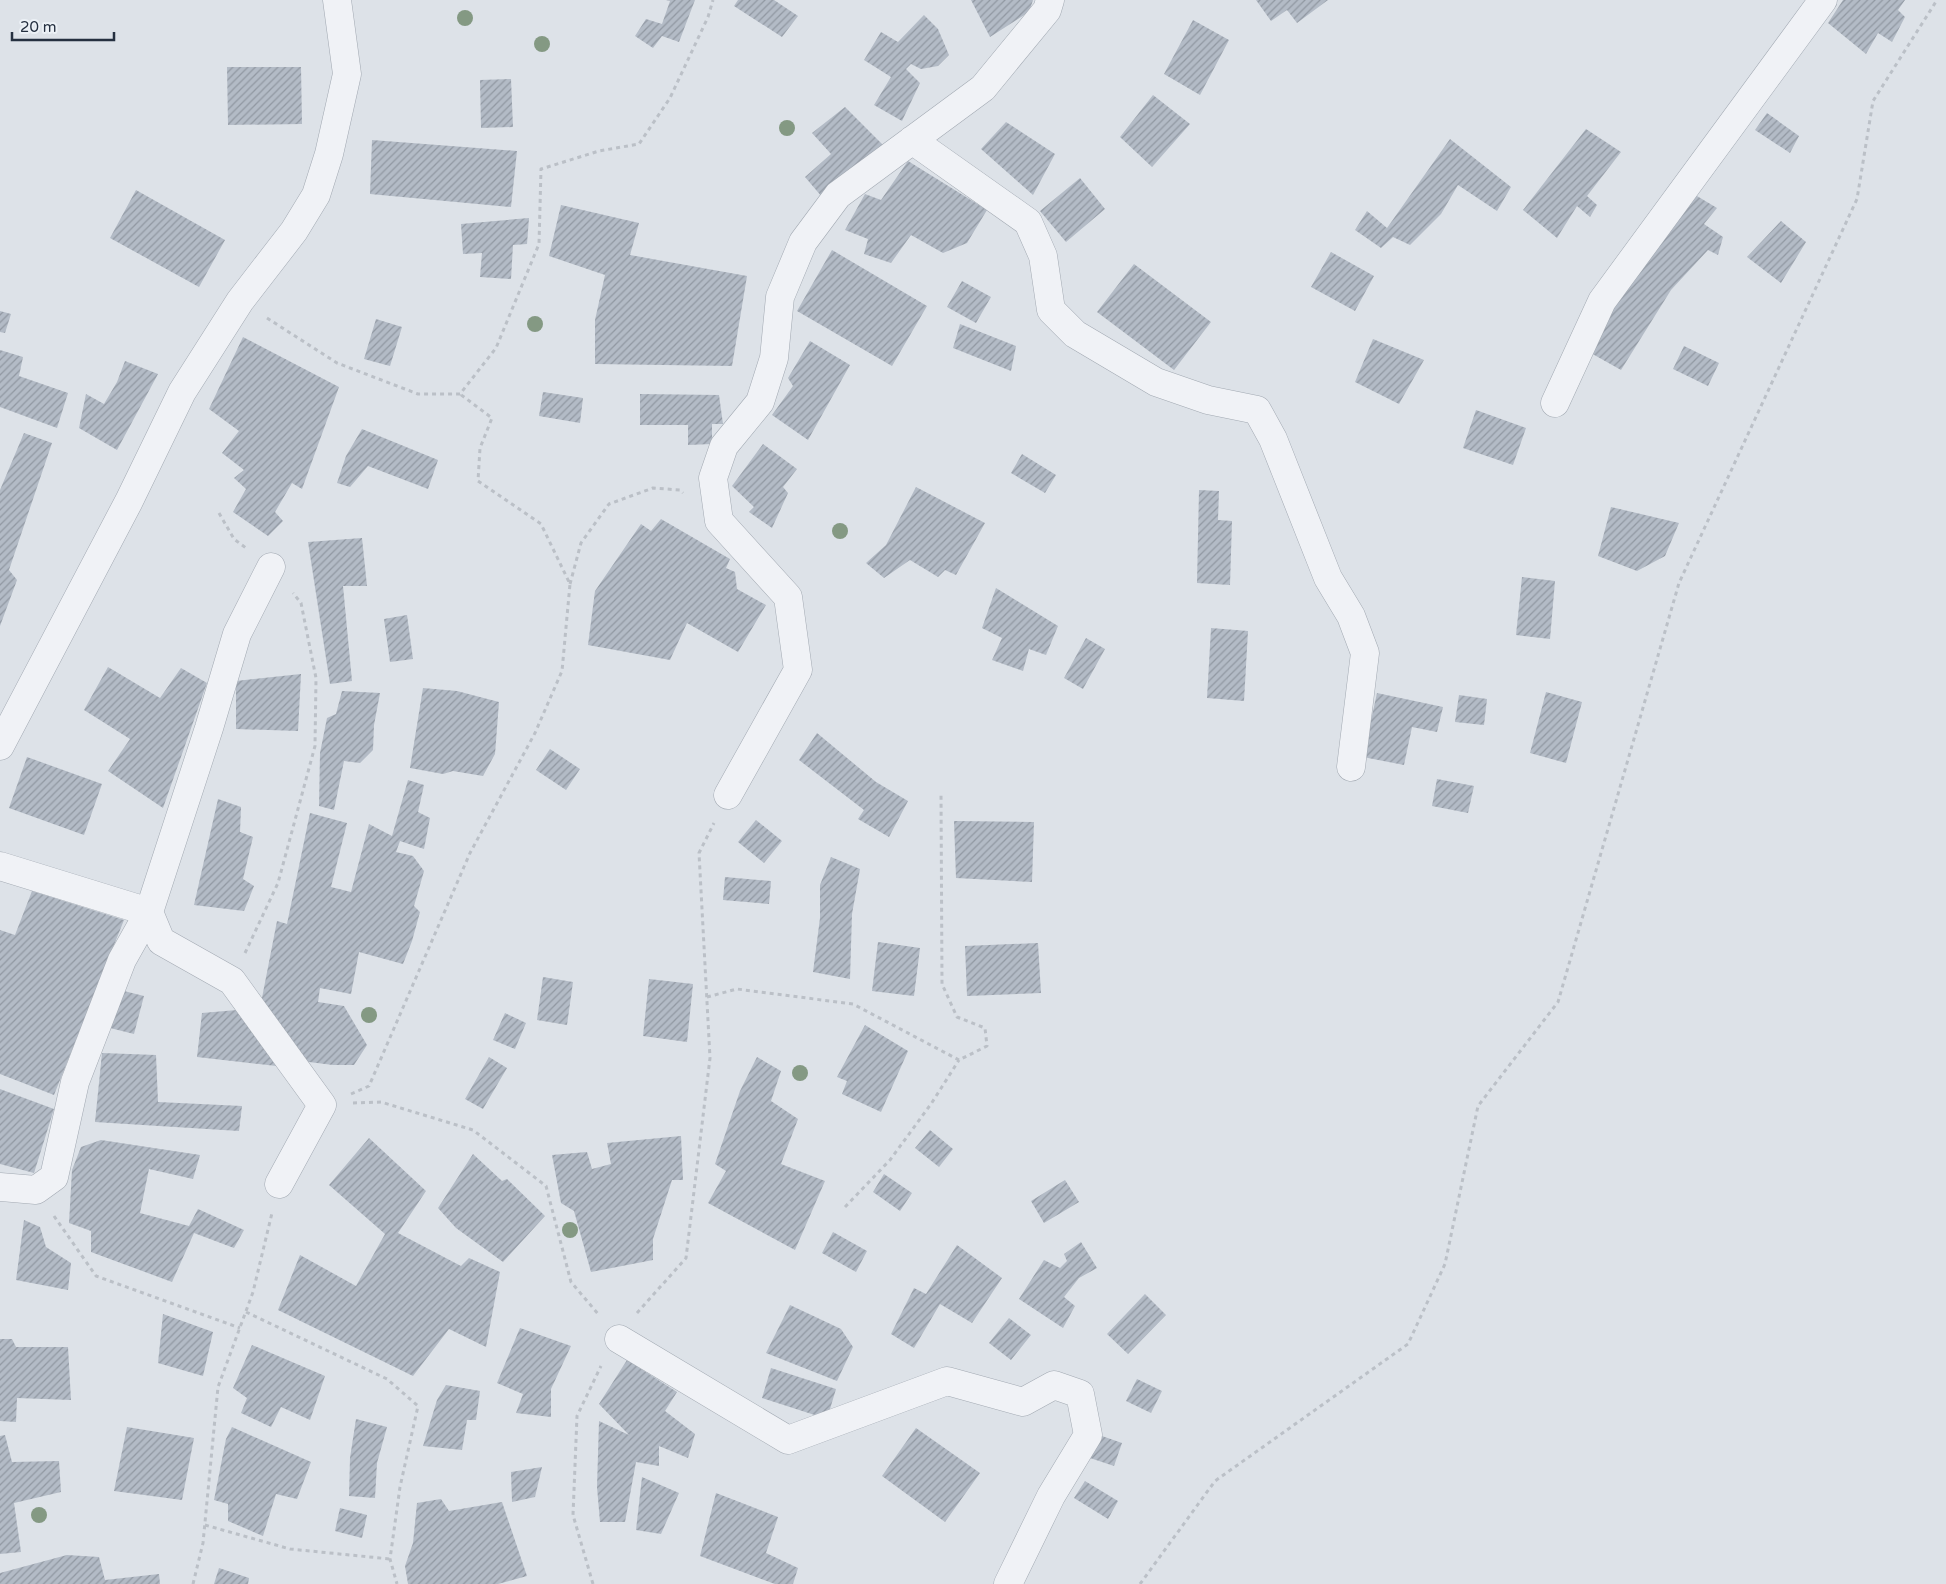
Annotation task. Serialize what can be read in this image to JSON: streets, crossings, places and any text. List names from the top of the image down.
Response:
{
  "scale_bar": "20 m"
}
